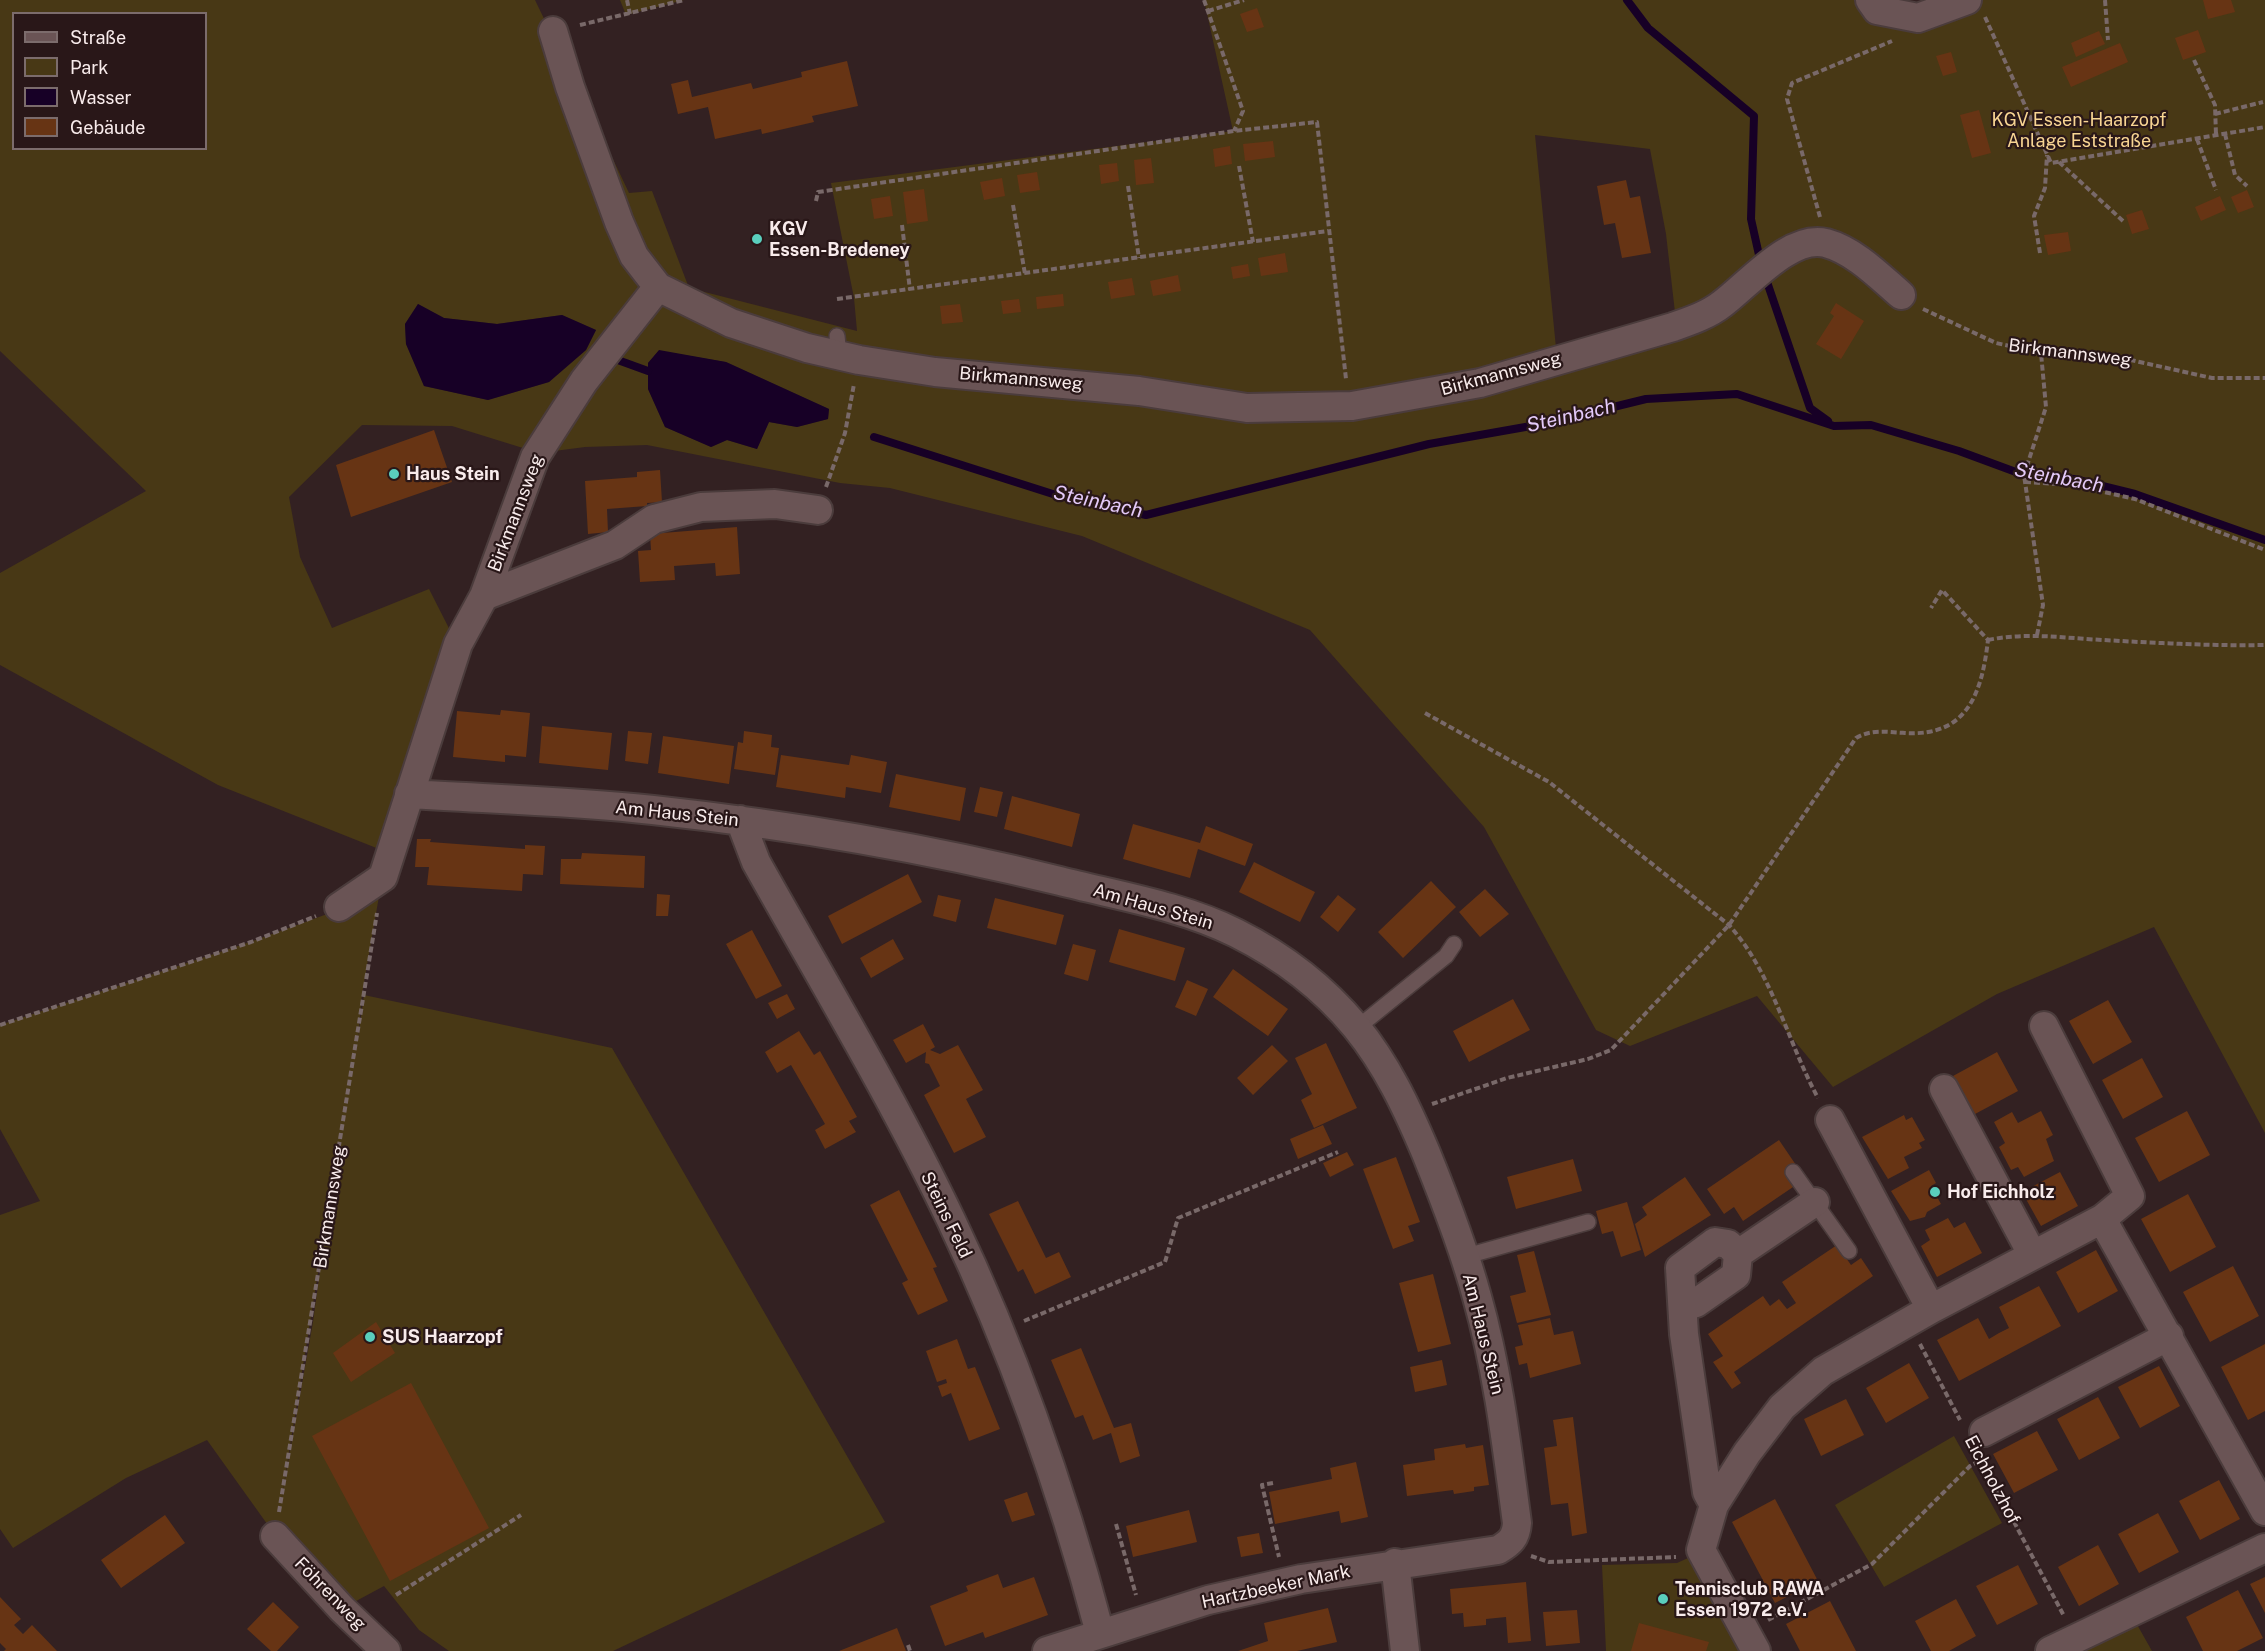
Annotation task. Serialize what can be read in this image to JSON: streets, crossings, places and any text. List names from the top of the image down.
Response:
{
  "streets": {
    "street": [
      "Birkmannsweg",
      "Am Haus Stein",
      "Steins Feld",
      "Eichholzhof",
      "Hartzbeeker Mark",
      "Föhrenweg"
    ]
  },
  "crossings": [
    ["Birkmannsweg", "Am Haus Stein"],
    ["Birkmannsweg", "Föhrenweg"],
    ["Am Haus Stein", "Steins Feld"],
    ["Am Haus Stein", "Hartzbeeker Mark"],
    ["Steins Feld", "Hartzbeeker Mark"]
  ],
  "water": ["Steinbach"],
  "parks": ["KGV Essen-Haarzopf Anlage Eststraße"],
  "places": [
    "KGV Essen-Bredeney",
    "Haus Stein",
    "Hof Eichholz",
    "SUS Haarzopf",
    "Tennisclub RAWA Essen 1972 e.V."
  ],
  "legend": [
    "Straße",
    "Park",
    "Wasser",
    "Gebäude"
  ]
}
